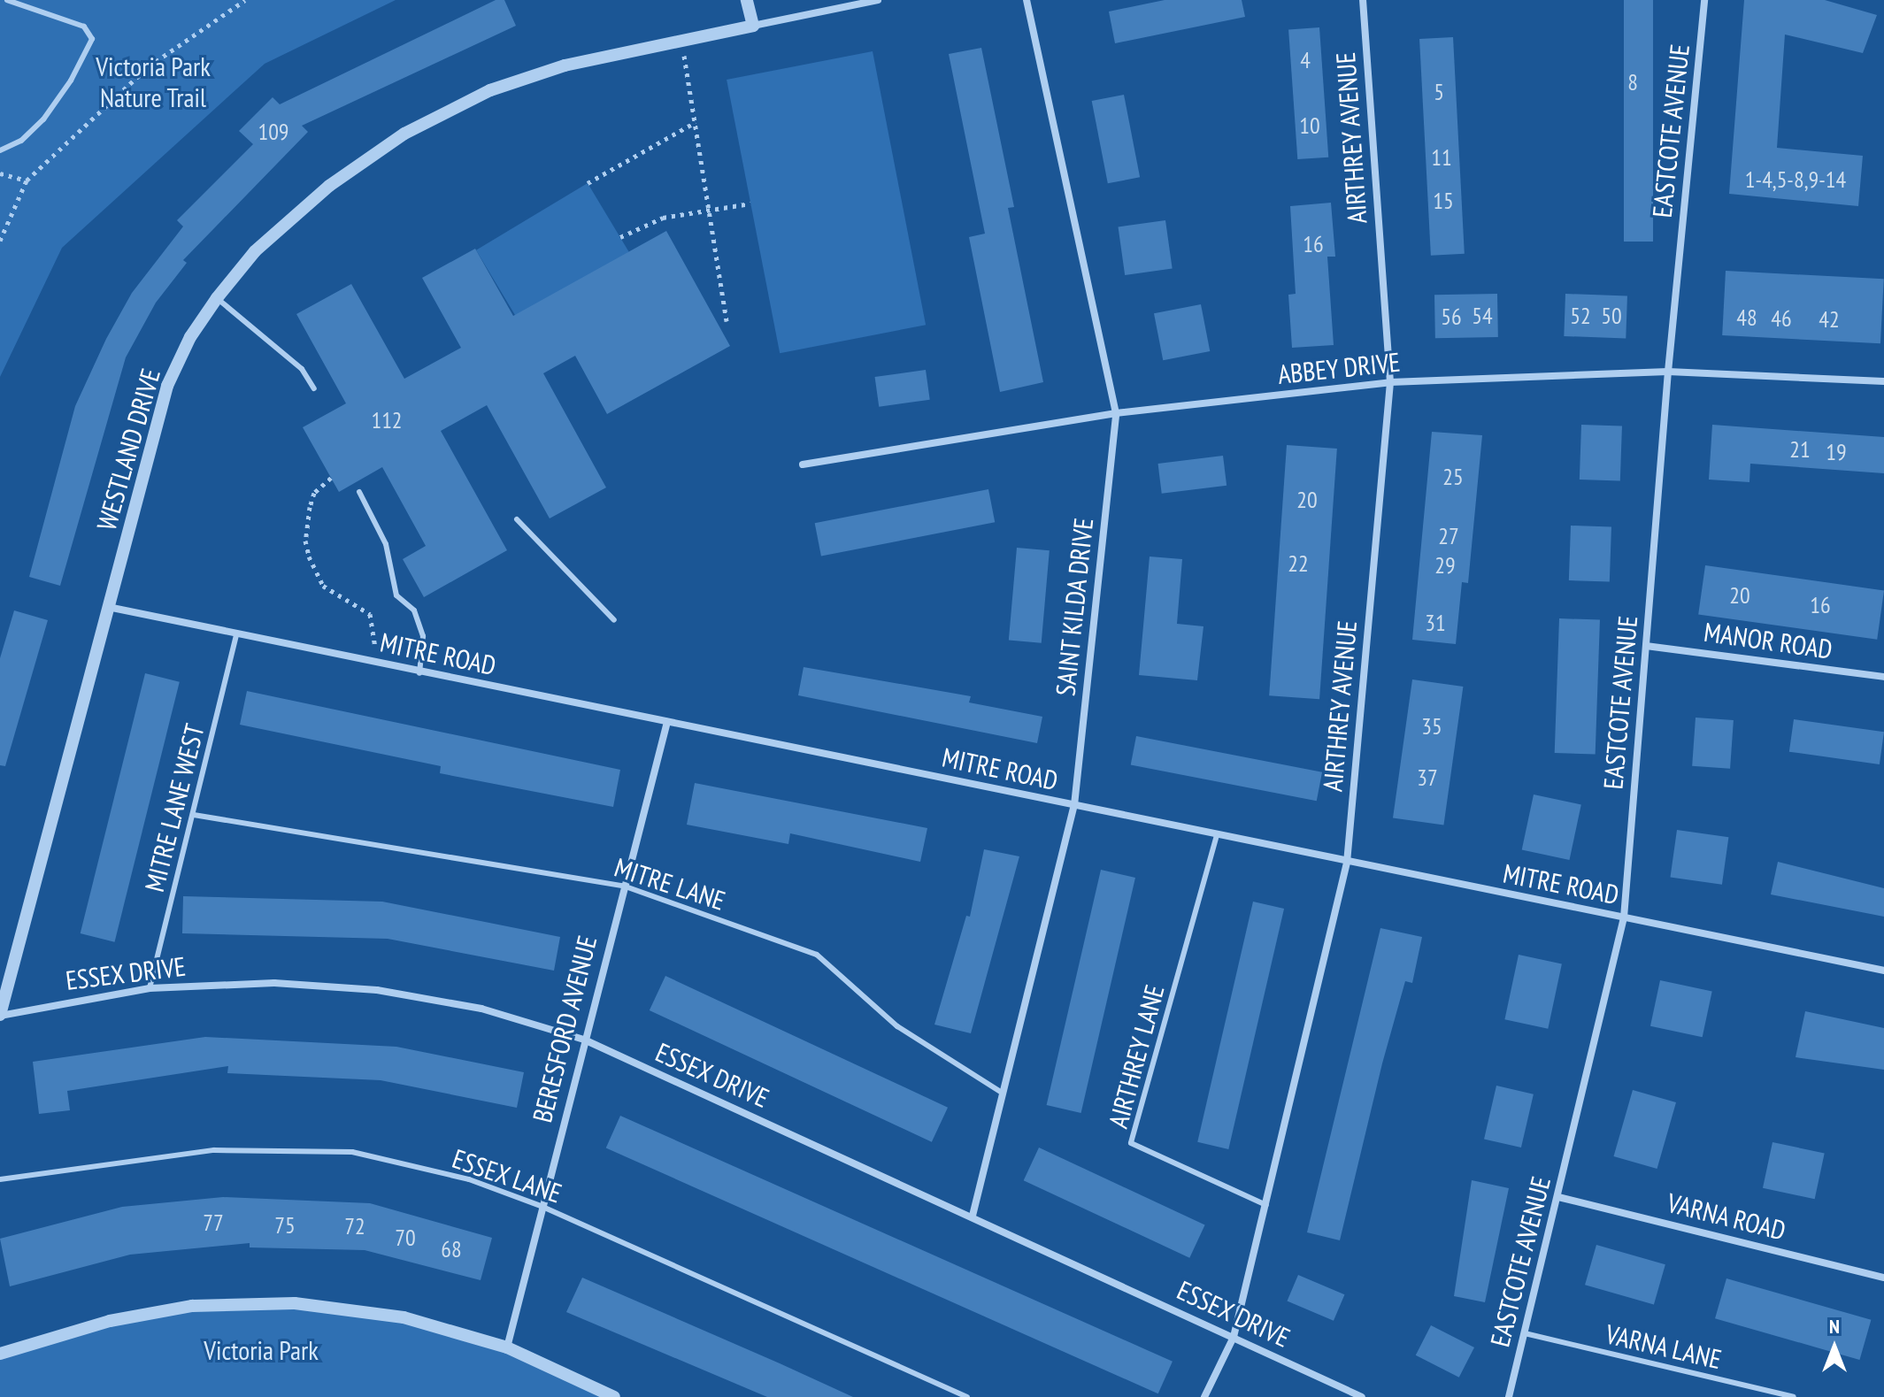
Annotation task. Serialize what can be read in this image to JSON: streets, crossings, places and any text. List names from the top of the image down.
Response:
{
  "streets": {
    "street": [
      "EASTCOTE AVENUE",
      "AIRTHREY AVENUE",
      "ABBEY DRIVE",
      "WESTLAND DRIVE",
      "SAINT KILDA DRIVE",
      "MANOR ROAD",
      "MITRE ROAD",
      "ESSEX DRIVE",
      "BERESFORD AVENUE",
      "VARNA ROAD"
    ],
    "lane": [
      "MITRE LANE WEST",
      "MITRE LANE",
      "AIRTHREY LANE",
      "ESSEX LANE",
      "VARNA LANE"
    ]
  },
  "crossings": [
    ["EASTCOTE AVENUE", "ABBEY DRIVE"],
    ["EASTCOTE AVENUE", "MANOR ROAD"],
    ["EASTCOTE AVENUE", "MITRE ROAD"],
    ["EASTCOTE AVENUE", "VARNA ROAD"],
    ["EASTCOTE AVENUE", "VARNA LANE"],
    ["AIRTHREY AVENUE", "ABBEY DRIVE"],
    ["AIRTHREY AVENUE", "MITRE ROAD"],
    ["AIRTHREY AVENUE", "ESSEX DRIVE"],
    ["AIRTHREY AVENUE", "AIRTHREY LANE"],
    ["ABBEY DRIVE", "SAINT KILDA DRIVE"],
    ["WESTLAND DRIVE", "MITRE ROAD"],
    ["WESTLAND DRIVE", "ESSEX DRIVE"],
    ["SAINT KILDA DRIVE", "MITRE ROAD"],
    ["SAINT KILDA DRIVE", "MITRE LANE"],
    ["SAINT KILDA DRIVE", "ESSEX DRIVE"],
    ["MITRE ROAD", "MITRE LANE WEST"],
    ["MITRE ROAD", "BERESFORD AVENUE"],
    ["MITRE ROAD", "AIRTHREY LANE"],
    ["MITRE LANE WEST", "MITRE LANE"],
    ["MITRE LANE WEST", "ESSEX DRIVE"],
    ["MITRE LANE", "BERESFORD AVENUE"],
    ["ESSEX DRIVE", "BERESFORD AVENUE"],
    ["BERESFORD AVENUE", "ESSEX LANE"]
  ],
  "parks": ["Victoria Park Nature Trail", "Victoria Park"],
  "house_numbers": [
    "4",
    "8",
    "5",
    "10",
    "109",
    "11",
    "1-4,5-8,9-14",
    "15",
    "16",
    "54",
    "52",
    "50",
    "56",
    "48",
    "46",
    "42",
    "112",
    "21",
    "19",
    "25",
    "20",
    "27",
    "22",
    "29",
    "20",
    "16",
    "31",
    "35",
    "37",
    "77",
    "75",
    "72",
    "70",
    "68"
  ],
  "north": "top"
}
